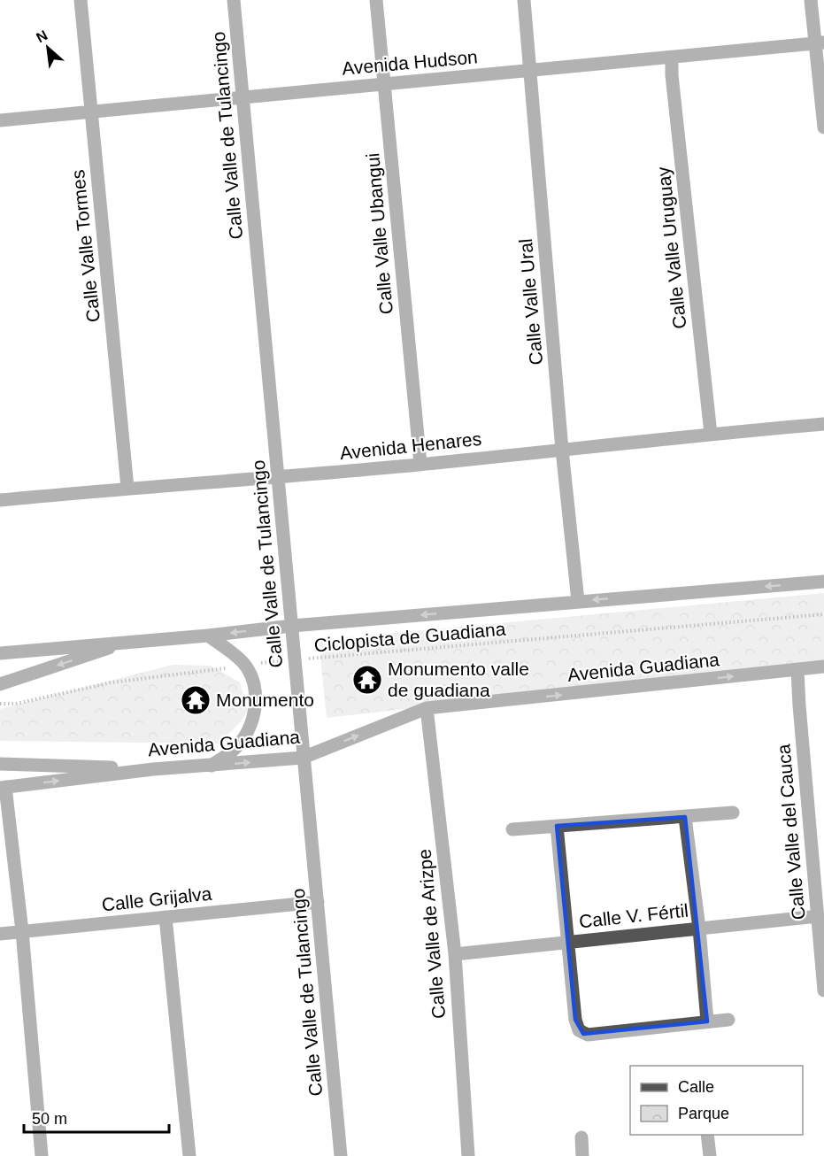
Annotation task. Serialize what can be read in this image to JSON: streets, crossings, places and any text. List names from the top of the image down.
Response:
{
  "streets": {
    "street": [
      "Avenida Hudson",
      "Calle Valle de Tulancingo",
      "Calle Valle Ubangui",
      "Calle Valle Tormes",
      "Calle Valle Uruguay",
      "Calle Valle Ural",
      "Avenida Henares",
      "Avenida Guadiana",
      "Calle Valle del Cauca",
      "Calle Grijalva",
      "Calle V. Fértil",
      "Calle Valle de Arizpe"
    ],
    "path": ["Ciclopista de Guadiana"]
  },
  "crossings": [
    ["Avenida Hudson", "Calle Valle de Tulancingo"],
    ["Avenida Hudson", "Calle Valle Ubangui"],
    ["Avenida Hudson", "Calle Valle Tormes"],
    ["Avenida Hudson", "Calle Valle Uruguay"],
    ["Avenida Hudson", "Calle Valle Ural"],
    ["Calle Valle de Tulancingo", "Avenida Henares"],
    ["Calle Valle de Tulancingo", "Ciclopista de Guadiana"],
    ["Calle Valle de Tulancingo", "Avenida Guadiana"],
    ["Calle Valle de Tulancingo", "Calle Grijalva"],
    ["Calle Valle Ubangui", "Avenida Henares"],
    ["Calle Valle Tormes", "Avenida Henares"],
    ["Calle Valle Uruguay", "Avenida Henares"],
    ["Calle Valle Ural", "Avenida Henares"],
    ["Avenida Guadiana", "Calle Valle del Cauca"],
    ["Avenida Guadiana", "Calle Valle de Arizpe"],
    ["Calle Valle del Cauca", "Calle V. Fértil"],
    ["Calle V. Fértil", "Calle Valle de Arizpe"]
  ],
  "places": {
    "temple": ["Monumento valle de guadiana", "Monumento"]
  },
  "legend": ["Calle", "Parque"],
  "scale_bar": "50 m",
  "north": "top left"
}
